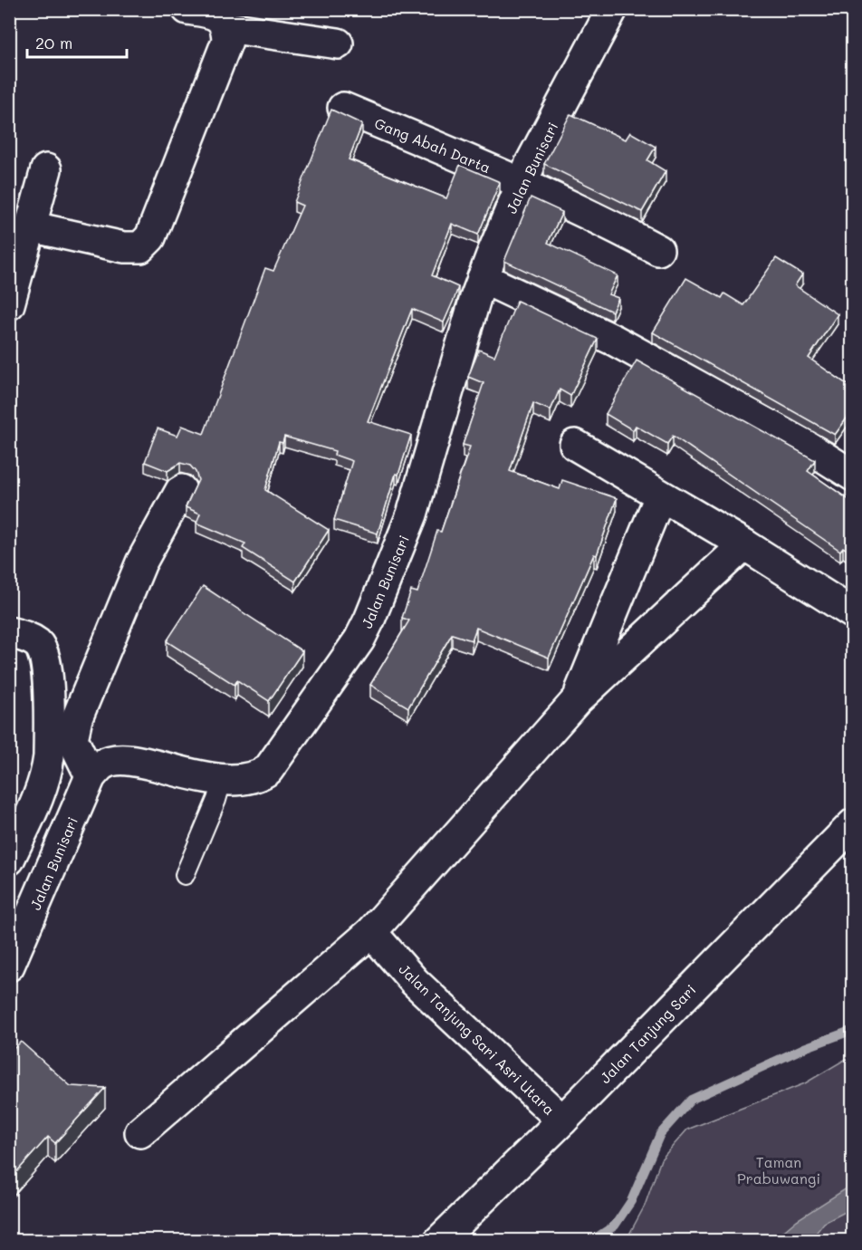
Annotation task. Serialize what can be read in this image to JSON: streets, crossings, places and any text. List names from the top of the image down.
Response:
{
  "streets": {
    "street": [
      "Gang Abah Darta",
      "Jalan Bunisari",
      "Jalan Tanjung Sari",
      "Jalan Tanjung Sari Asri Utara"
    ]
  },
  "crossings": [
    ["Gang Abah Darta", "Jalan Bunisari"],
    ["Jalan Tanjung Sari", "Jalan Tanjung Sari Asri Utara"]
  ],
  "parks": ["Taman Prabuwangi"],
  "scale_bar": "20 m"
}
